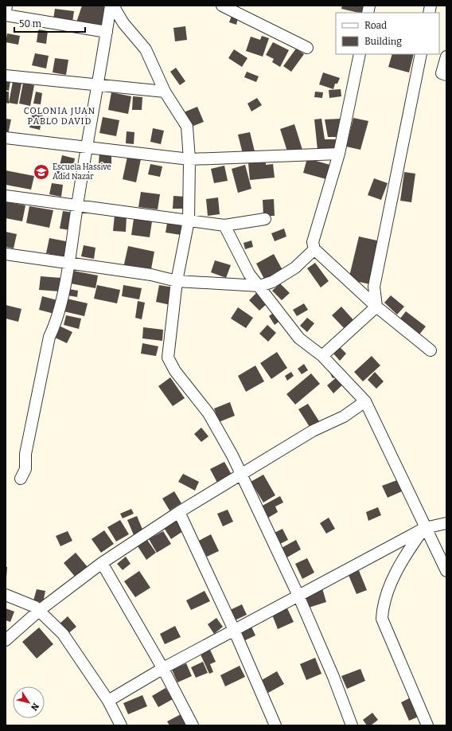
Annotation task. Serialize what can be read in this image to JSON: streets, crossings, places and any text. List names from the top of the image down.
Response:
{
  "districts": ["COLONIA JUAN PABLO DAVID"],
  "places": {
    "school or university": ["Escuela Hassive Adid Nazar"]
  },
  "legend": ["Road", "Building"],
  "scale_bar": "50 m",
  "north": "bottom right"
}
